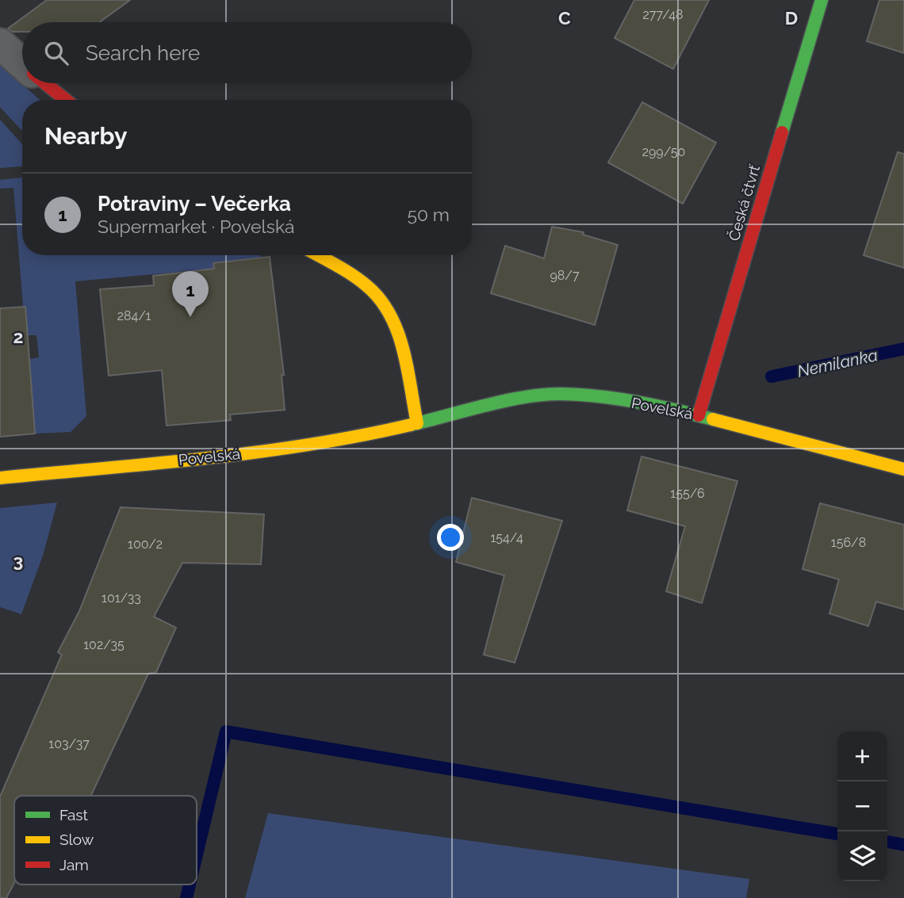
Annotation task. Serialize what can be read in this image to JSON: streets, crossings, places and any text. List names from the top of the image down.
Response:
{
  "streets": {
    "street": ["Česká čtvrť", "Povelská"]
  },
  "crossings": [
    ["Česká čtvrť", "Povelská"]
  ],
  "water": ["Nemilanka"],
  "house_numbers": [
    "277/48",
    "299/50",
    "98/7",
    "284/1",
    "155/6",
    "154/4",
    "156/8",
    "100/2",
    "101/33",
    "102/35",
    "103/37"
  ],
  "legend": ["Fast", "Slow", "Jam"],
  "page": {
    "search": "Search here",
    "heading": "Nearby",
    "list": [
      {
        "mark": "1",
        "name": "Potraviny – Večerka",
        "note": "Supermarket · Povelská",
        "value": "50 m"
      }
    ],
    "pins": "1",
    "map_buttons": ["+", "−"]
  },
  "grid": {
    "columns": ["C", "D"],
    "rows": ["2", "3"]
  }
}
